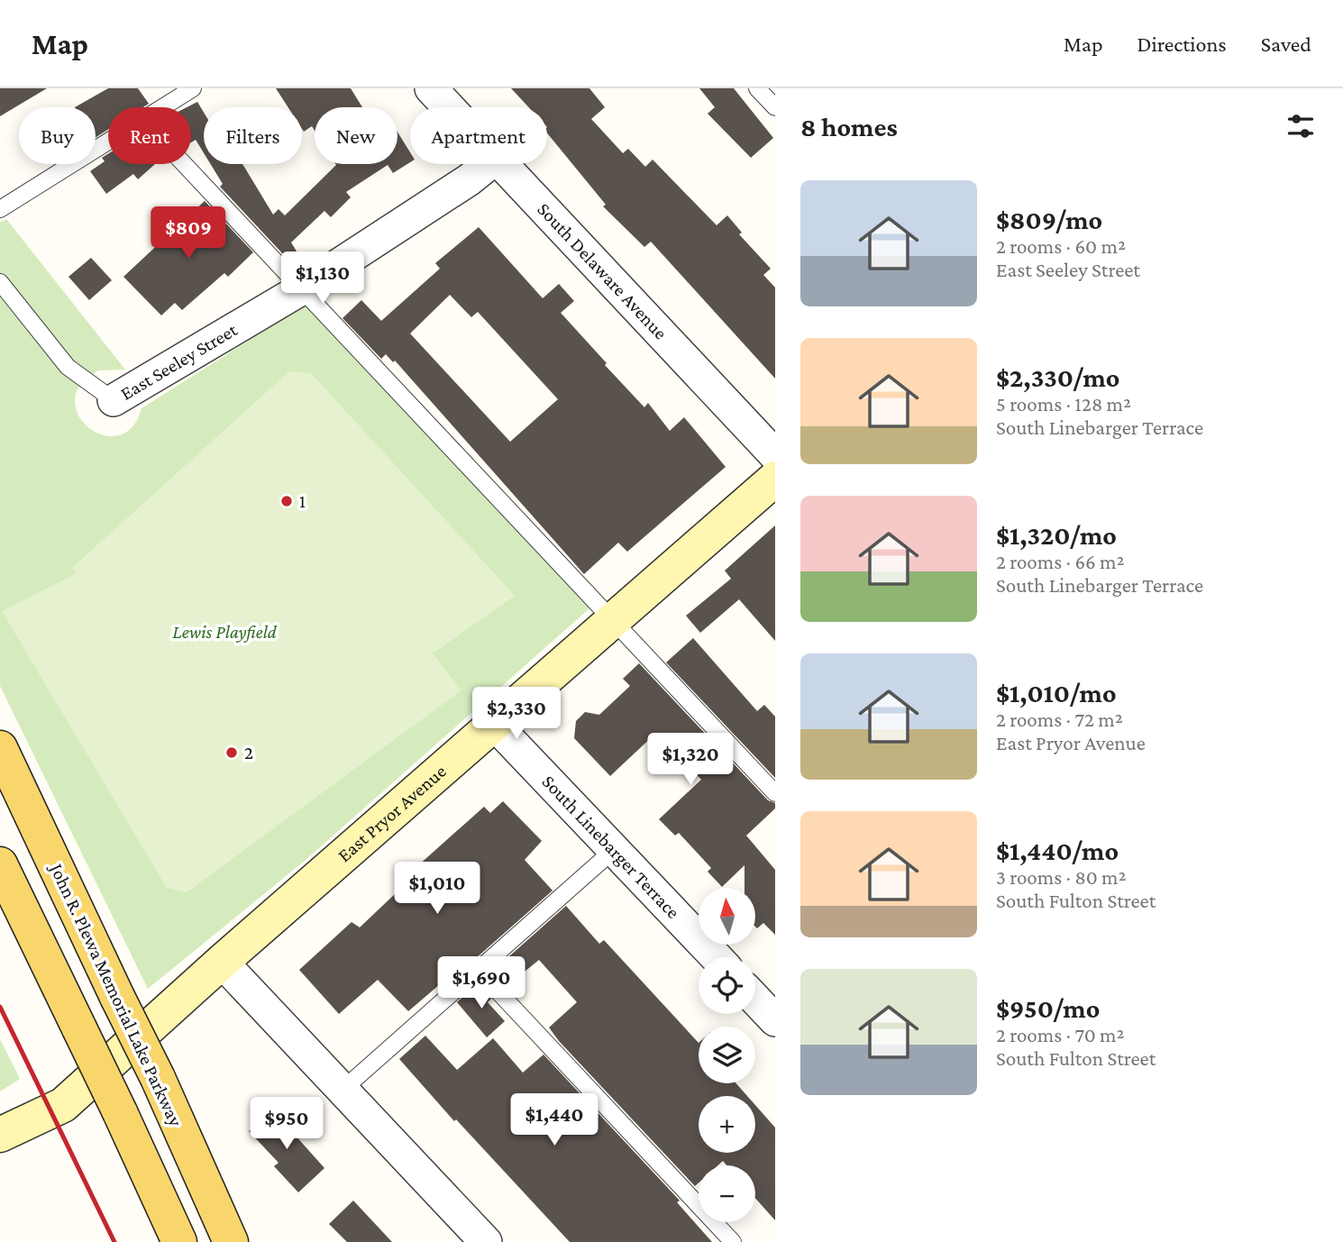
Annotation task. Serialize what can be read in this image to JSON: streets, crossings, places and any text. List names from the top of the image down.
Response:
{
  "streets": {
    "main road": ["John R. Plewa Memorial Lake Parkway"],
    "street": [
      "South Delaware Avenue",
      "East Seeley Street",
      "East Pryor Avenue",
      "South Linebarger Terrace"
    ]
  },
  "crossings": [
    ["East Pryor Avenue", "South Linebarger Terrace"]
  ],
  "parks": ["Lewis Playfield"],
  "places": ["1", "2"],
  "north": "top",
  "page": {
    "header": "Map",
    "nav": ["Map", "Directions", "Saved"],
    "heading": "8 homes",
    "chip": [
      "Buy",
      "Rent",
      "Filters",
      "New",
      "Apartment"
    ],
    "list": [
      {
        "name": "$809/mo",
        "note": "2 rooms · 60 m² · East Seeley Street"
      },
      {
        "name": "$2,330/mo",
        "note": "5 rooms · 128 m² · South Linebarger Terrace"
      },
      {
        "name": "$1,320/mo",
        "note": "2 rooms · 66 m² · South Linebarger Terrace"
      },
      {
        "name": "$1,010/mo",
        "note": "2 rooms · 72 m² · East Pryor Avenue"
      },
      {
        "name": "$1,440/mo",
        "note": "3 rooms · 80 m² · South Fulton Street"
      },
      {
        "name": "$950/mo",
        "note": "2 rooms · 70 m² · South Fulton Street"
      }
    ],
    "price": [
      "$809",
      "$1,130",
      "$2,330",
      "$1,320",
      "$1,010",
      "$1,690",
      "$1,440",
      "$950"
    ],
    "map_buttons": ["+", "−"]
  }
}
